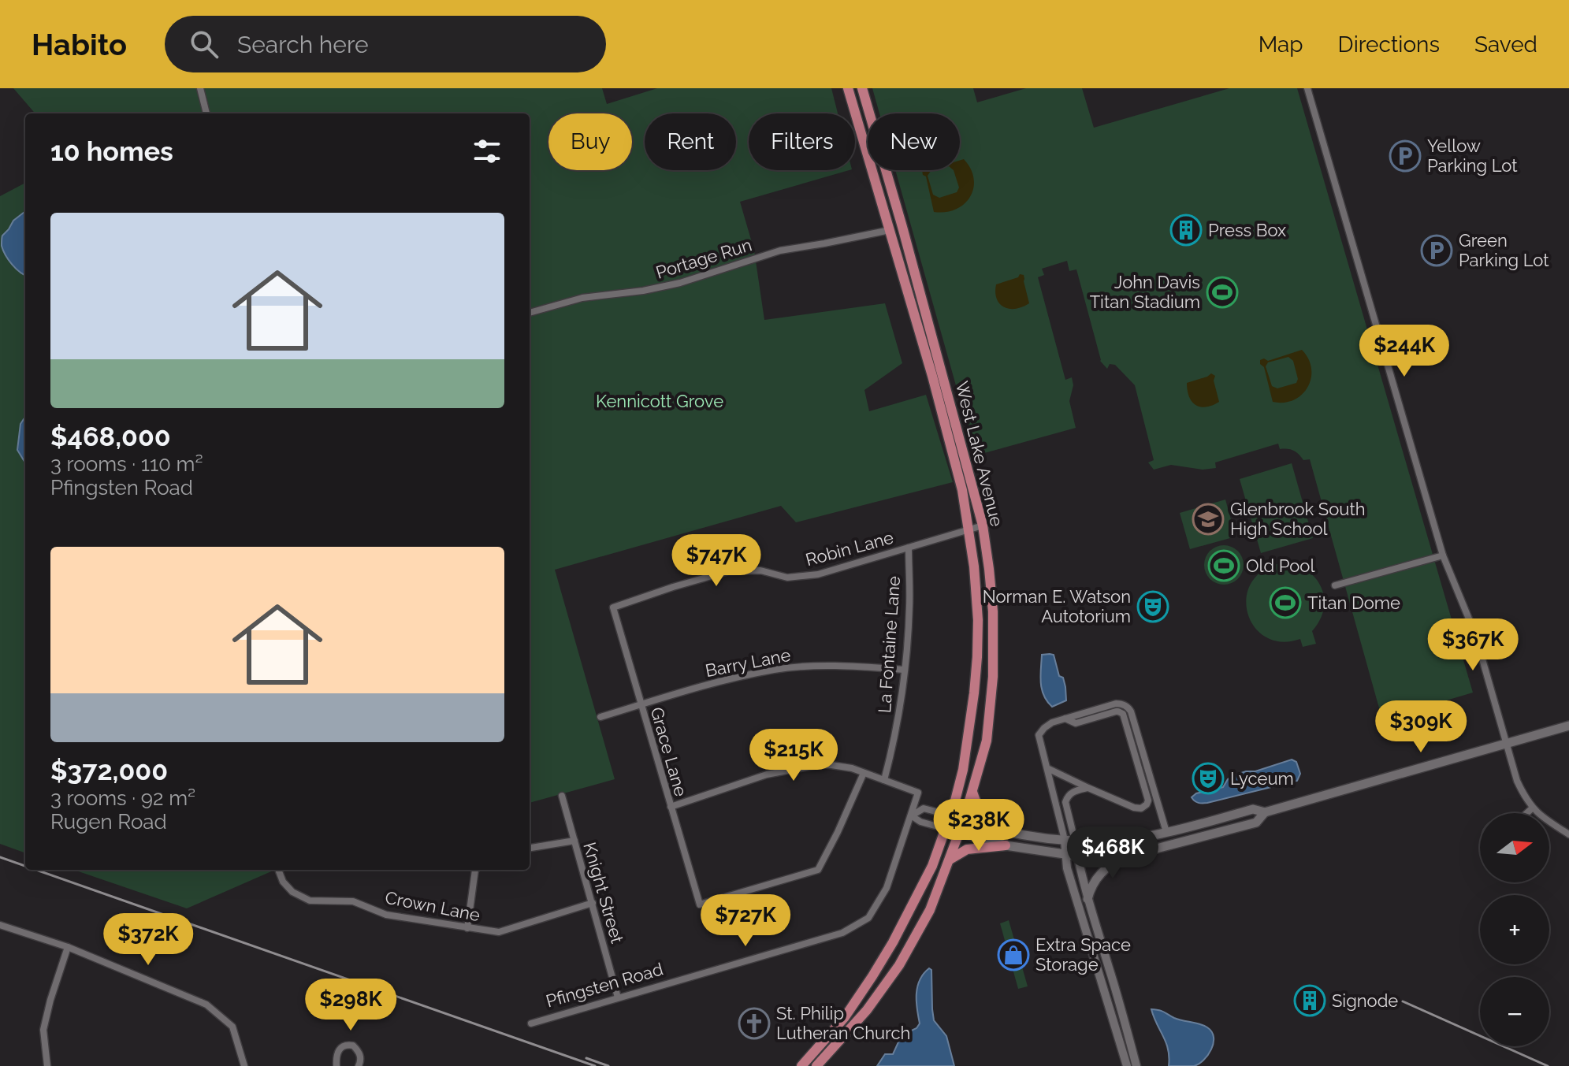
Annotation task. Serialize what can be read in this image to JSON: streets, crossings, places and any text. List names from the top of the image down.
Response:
{
  "streets": {
    "main road": ["West Lake Avenue"],
    "street": [
      "Portage Run",
      "Robin Lane",
      "La Fontaine Lane",
      "Barry Lane",
      "Grace Lane",
      "Knight Street",
      "Crown Lane",
      "Pfingsten Road"
    ]
  },
  "crossings": [
    ["Portage Run", "West Lake Avenue"],
    ["West Lake Avenue", "Robin Lane"],
    ["Robin Lane", "La Fontaine Lane"],
    ["Robin Lane", "Grace Lane"],
    ["La Fontaine Lane", "Barry Lane"],
    ["La Fontaine Lane", "Pfingsten Road"],
    ["Barry Lane", "Grace Lane"],
    ["Knight Street", "Crown Lane"],
    ["Knight Street", "Pfingsten Road"]
  ],
  "parks": ["Kennicott Grove"],
  "places": {
    "parking": ["Yellow Parking Lot", "Green Parking Lot"],
    "building": ["Press Box", "Signode"],
    "sports": ["John Davis Titan Stadium", "Old Pool", "Titan Dome"],
    "school or university": ["Glenbrook South High School"],
    "theatre": ["Norman E. Watson Autotorium", "Lyceum"],
    "shop": ["Extra Space Storage"],
    "church": ["St. Philip Lutheran Church"]
  },
  "north": "right",
  "page": {
    "header": "Habito",
    "search": "Search here",
    "nav": ["Map", "Directions", "Saved"],
    "chip": [
      "Buy",
      "Rent",
      "Filters",
      "New"
    ],
    "heading": "10 homes",
    "list": [
      {
        "name": "$468,000",
        "note": "3 rooms · 110 m² · Pfingsten Road"
      },
      {
        "name": "$372,000",
        "note": "3 rooms · 92 m² · Rugen Road"
      }
    ],
    "price": [
      "$244K",
      "$747K",
      "$367K",
      "$309K",
      "$215K",
      "$238K",
      "$468K",
      "$727K",
      "$372K",
      "$298K"
    ],
    "map_buttons": ["+", "−"]
  }
}
